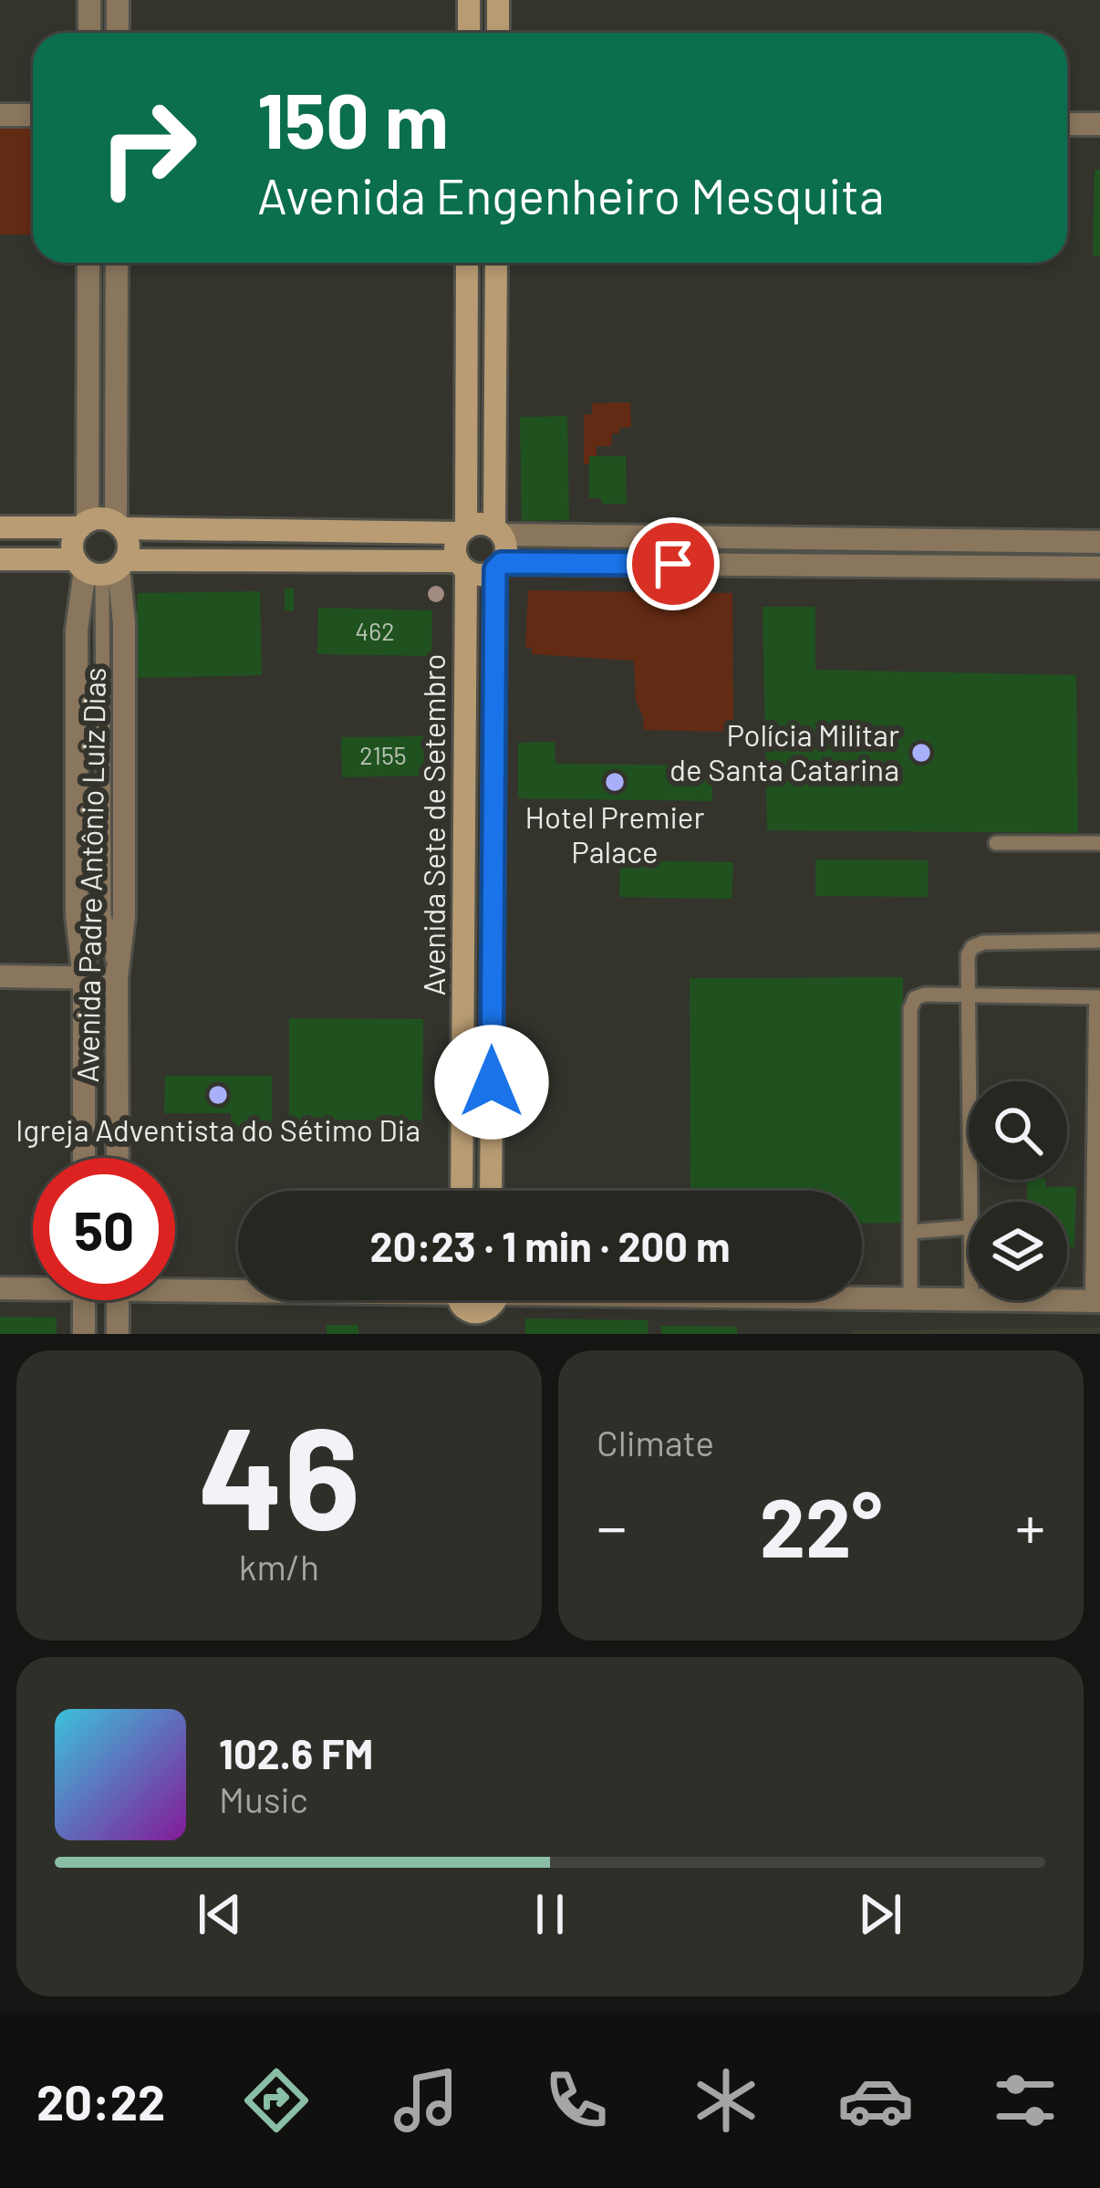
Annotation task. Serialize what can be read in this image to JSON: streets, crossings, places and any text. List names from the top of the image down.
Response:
{
  "streets": {
    "main road": ["Avenida Sete de Setembro"],
    "street": ["Avenida Padre Antônio Luiz Dias"]
  },
  "places": ["Polícia Militar de Santa Catarina", "Hotel Premier Palace", "Igreja Adventista do Sétimo Dia"],
  "house_numbers": ["462", "2155"],
  "page": {
    "turn": ["150 m", "Avenida Engenheiro Mesquita"],
    "limit": "50",
    "trip": "20:23 · 1 min · 200 m",
    "tile": [
      ["46", "km/h"],
      "Climate"
    ],
    "heat": ["−", "22°", "+"],
    "song": ["102.6 FM", "Music"],
    "tabs": "20:22"
  }
}
